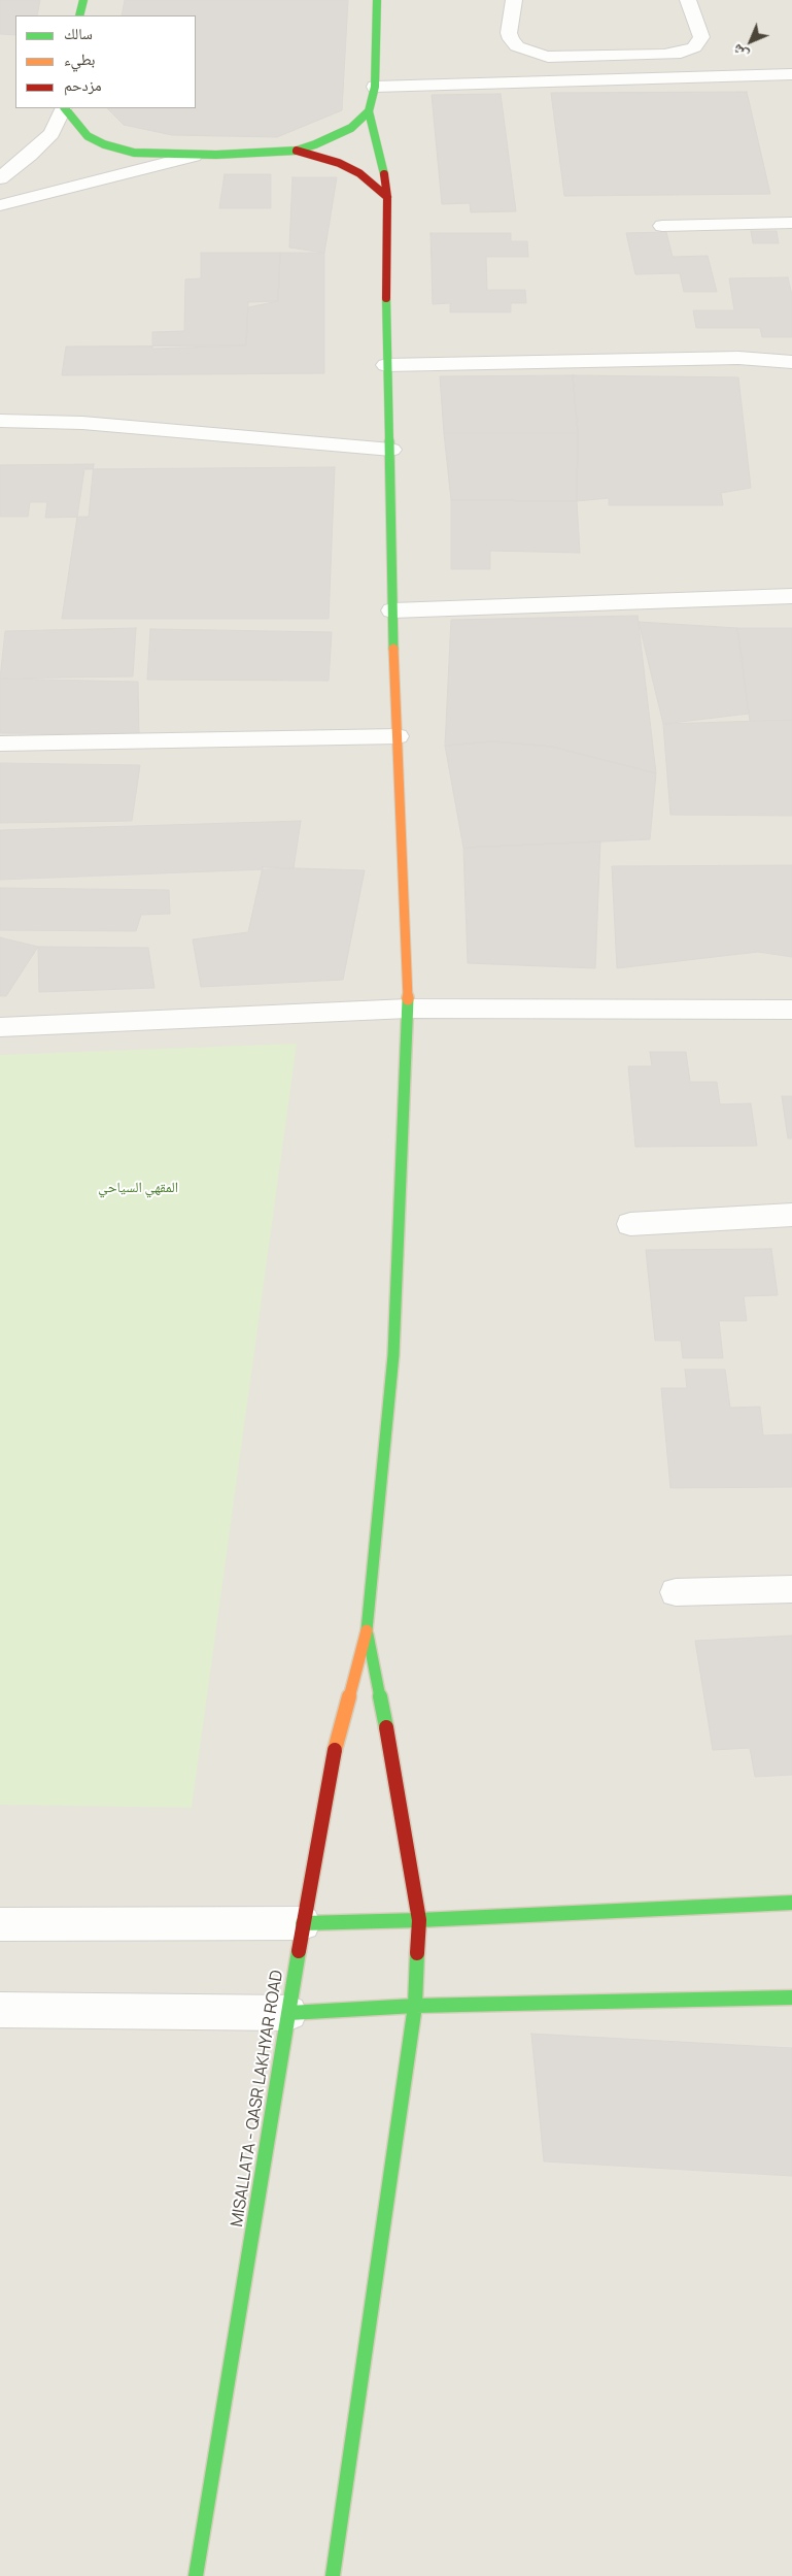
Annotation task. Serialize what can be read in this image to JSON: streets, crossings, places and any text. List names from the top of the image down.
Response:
{
  "streets": {
    "main road": ["MISALLATA - QASR LAKHYAR ROAD"]
  },
  "parks": ["المقهي السياحي"],
  "legend": ["سالك", "بطيء", "مزدحم"],
  "north": "bottom left"
}
